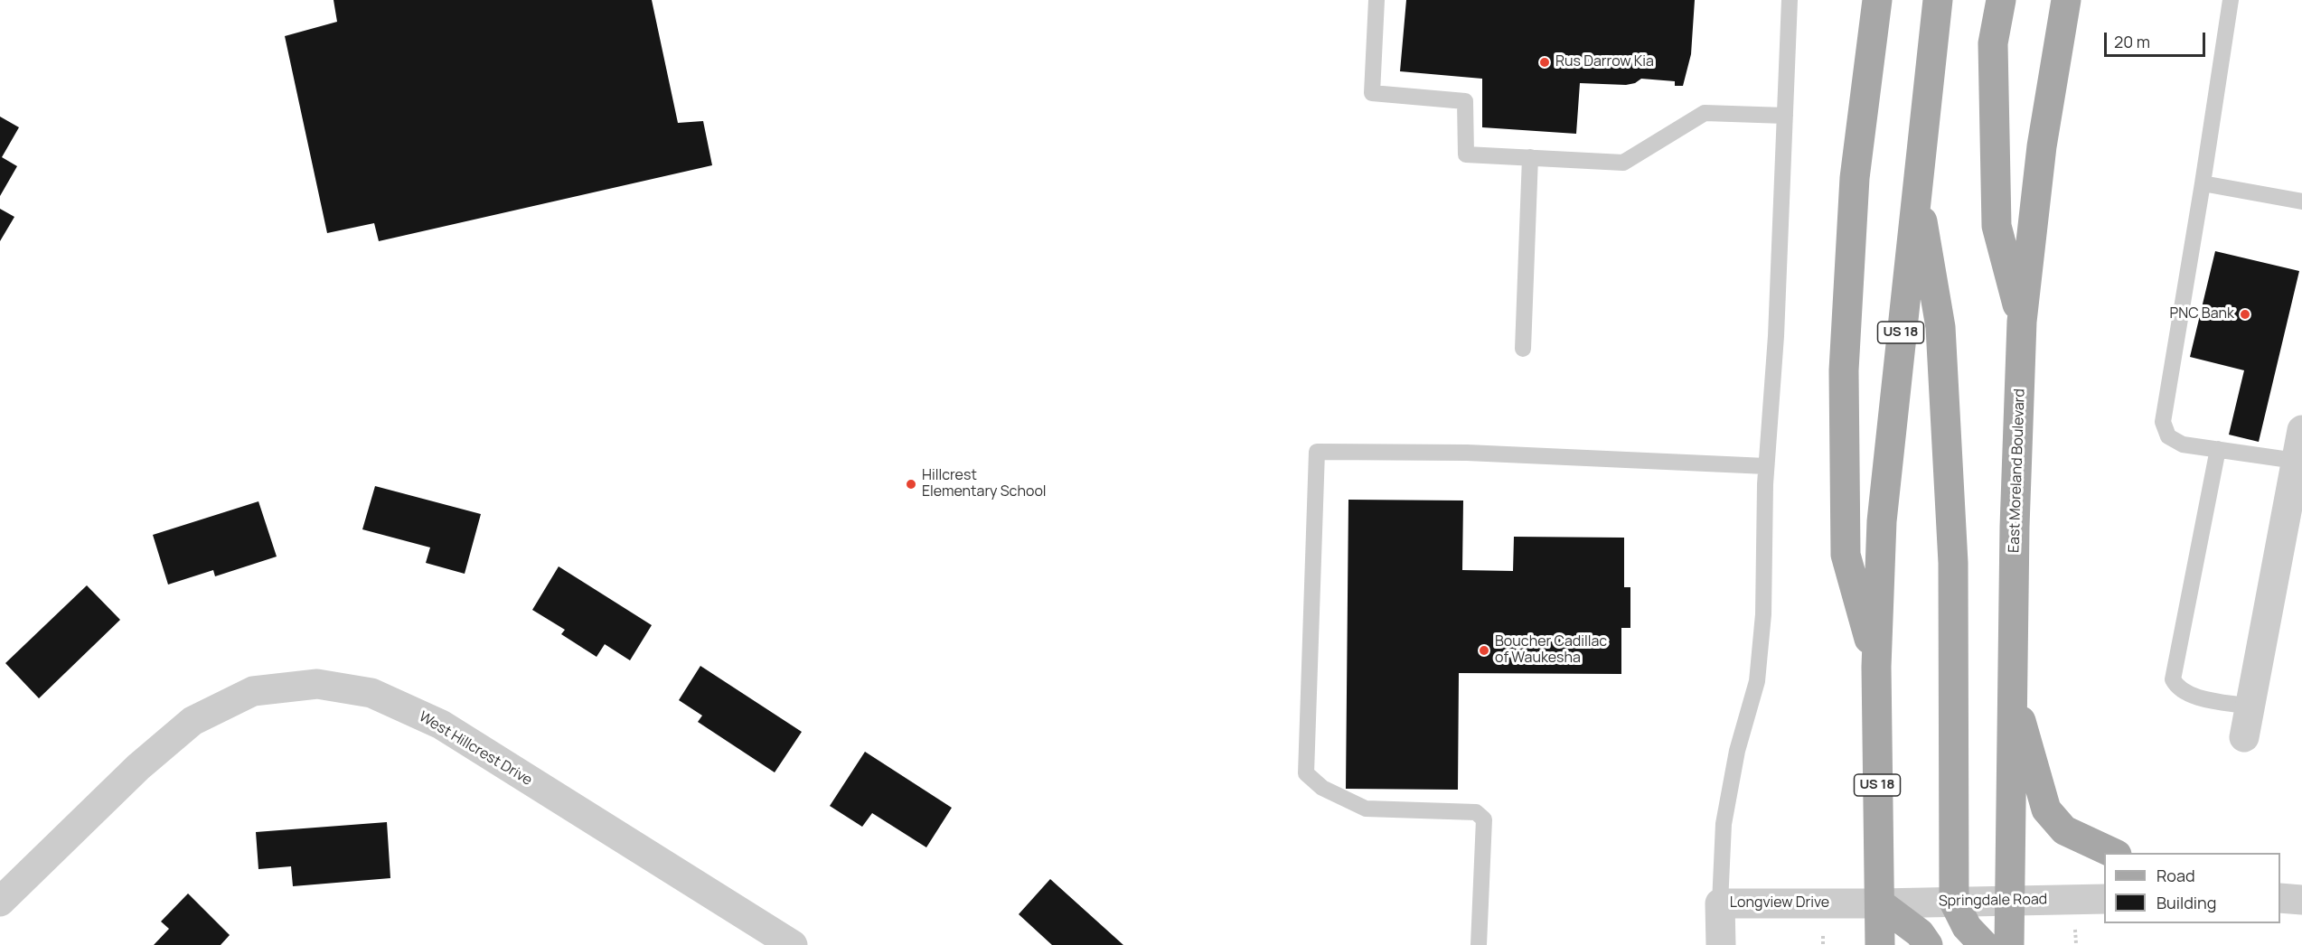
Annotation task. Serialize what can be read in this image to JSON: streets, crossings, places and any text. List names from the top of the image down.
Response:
{
  "streets": {
    "main road": ["US 18", "East Moreland Boulevard"],
    "street": ["West Hillcrest Drive", "Springdale Road", "Longview Drive"]
  },
  "crossings": [
    ["US 18", "Springdale Road"],
    ["US 18", "Longview Drive"],
    ["East Moreland Boulevard", "Springdale Road"],
    ["Springdale Road", "Longview Drive"]
  ],
  "places": [
    "Rus Darrow Kia",
    "PNC Bank",
    "Hillcrest Elementary School",
    "Boucher Cadillac of Waukesha"
  ],
  "legend": ["Road", "Building"],
  "scale_bar": "20 m"
}
